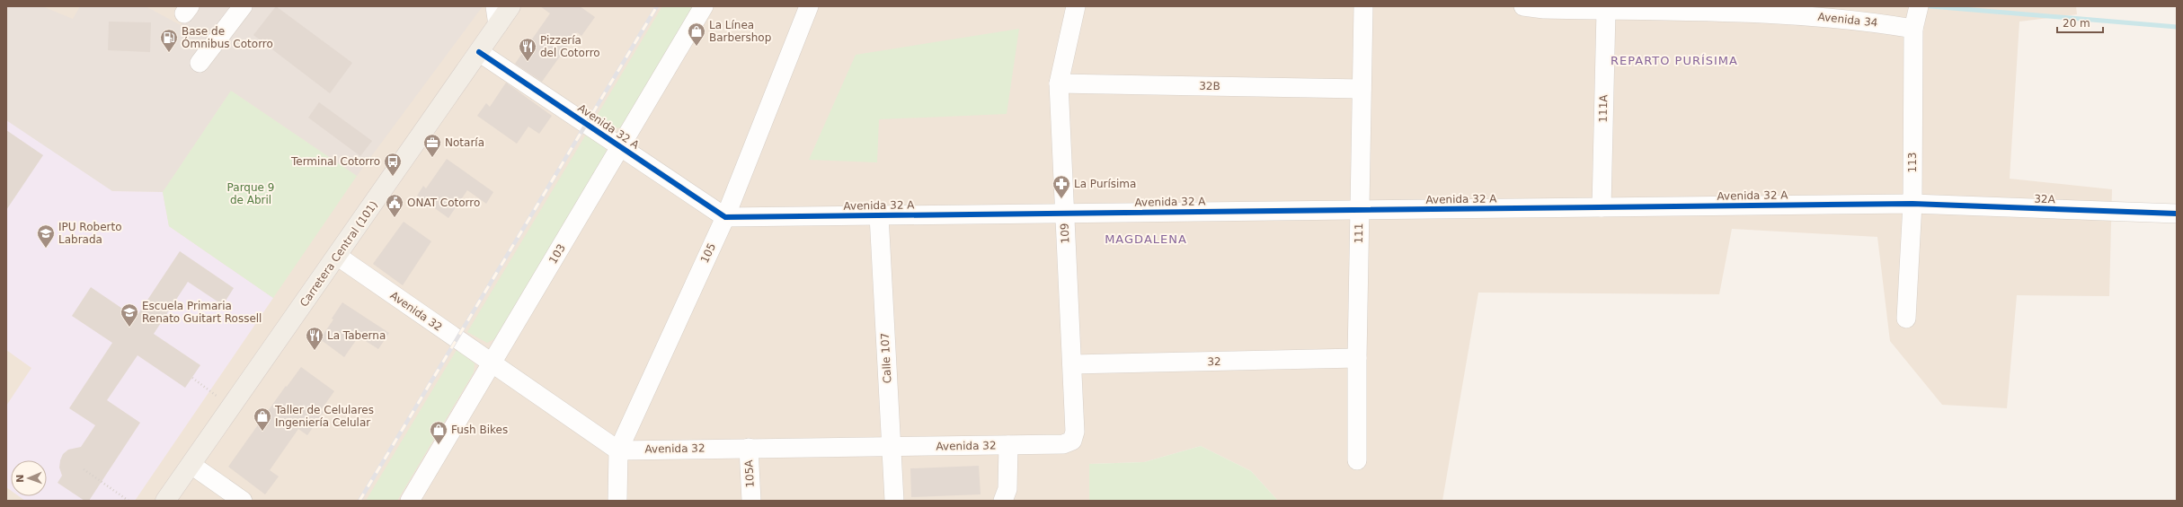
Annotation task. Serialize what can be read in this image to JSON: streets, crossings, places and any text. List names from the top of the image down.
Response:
{
  "streets": {
    "main road": ["Carretera Central (101)"],
    "street": [
      "Avenida 34",
      "32B",
      "111A",
      "Avenida 32 A",
      "113",
      "32A",
      "109",
      "111",
      "105",
      "103",
      "Avenida 32",
      "Calle 107",
      "32",
      "105A"
    ]
  },
  "crossings": [
    ["Avenida 34", "111A"],
    ["Avenida 34", "113"],
    ["32B", "109"],
    ["32B", "111"],
    ["111A", "Avenida 32 A"],
    ["Avenida 32 A", "113"],
    ["Avenida 32 A", "32A"],
    ["Avenida 32 A", "109"],
    ["Avenida 32 A", "111"],
    ["Avenida 32 A", "105"],
    ["Avenida 32 A", "Carretera Central (101)"],
    ["Avenida 32 A", "103"],
    ["Avenida 32 A", "Calle 107"],
    ["113", "32A"],
    ["109", "Avenida 32"],
    ["109", "32"],
    ["111", "32"],
    ["105", "Avenida 32"],
    ["Carretera Central (101)", "Avenida 32"],
    ["103", "Avenida 32"],
    ["Avenida 32", "Calle 107"],
    ["Avenida 32", "105A"]
  ],
  "districts": ["REPARTO PURÍSIMA", "MAGDALENA"],
  "parks": ["Parque 9 de Abril"],
  "places": {
    "shop": ["La Línea Barbershop", "Taller de Celulares Ingeniería Celular", "Fush Bikes"],
    "fuel station": ["Base de Ómnibus Cotorro"],
    "restaurant": ["Pizzería del Cotorro", "La Taberna"],
    "office": ["Notaría"],
    "bus stop": ["Terminal Cotorro"],
    "pharmacy": ["La Purísima"],
    "public building": ["ONAT Cotorro"],
    "school or university": ["IPU Roberto Labrada", "Escuela Primaria Renato Guitart Rossell"]
  },
  "scale_bar": "20 m",
  "north": "left"
}
